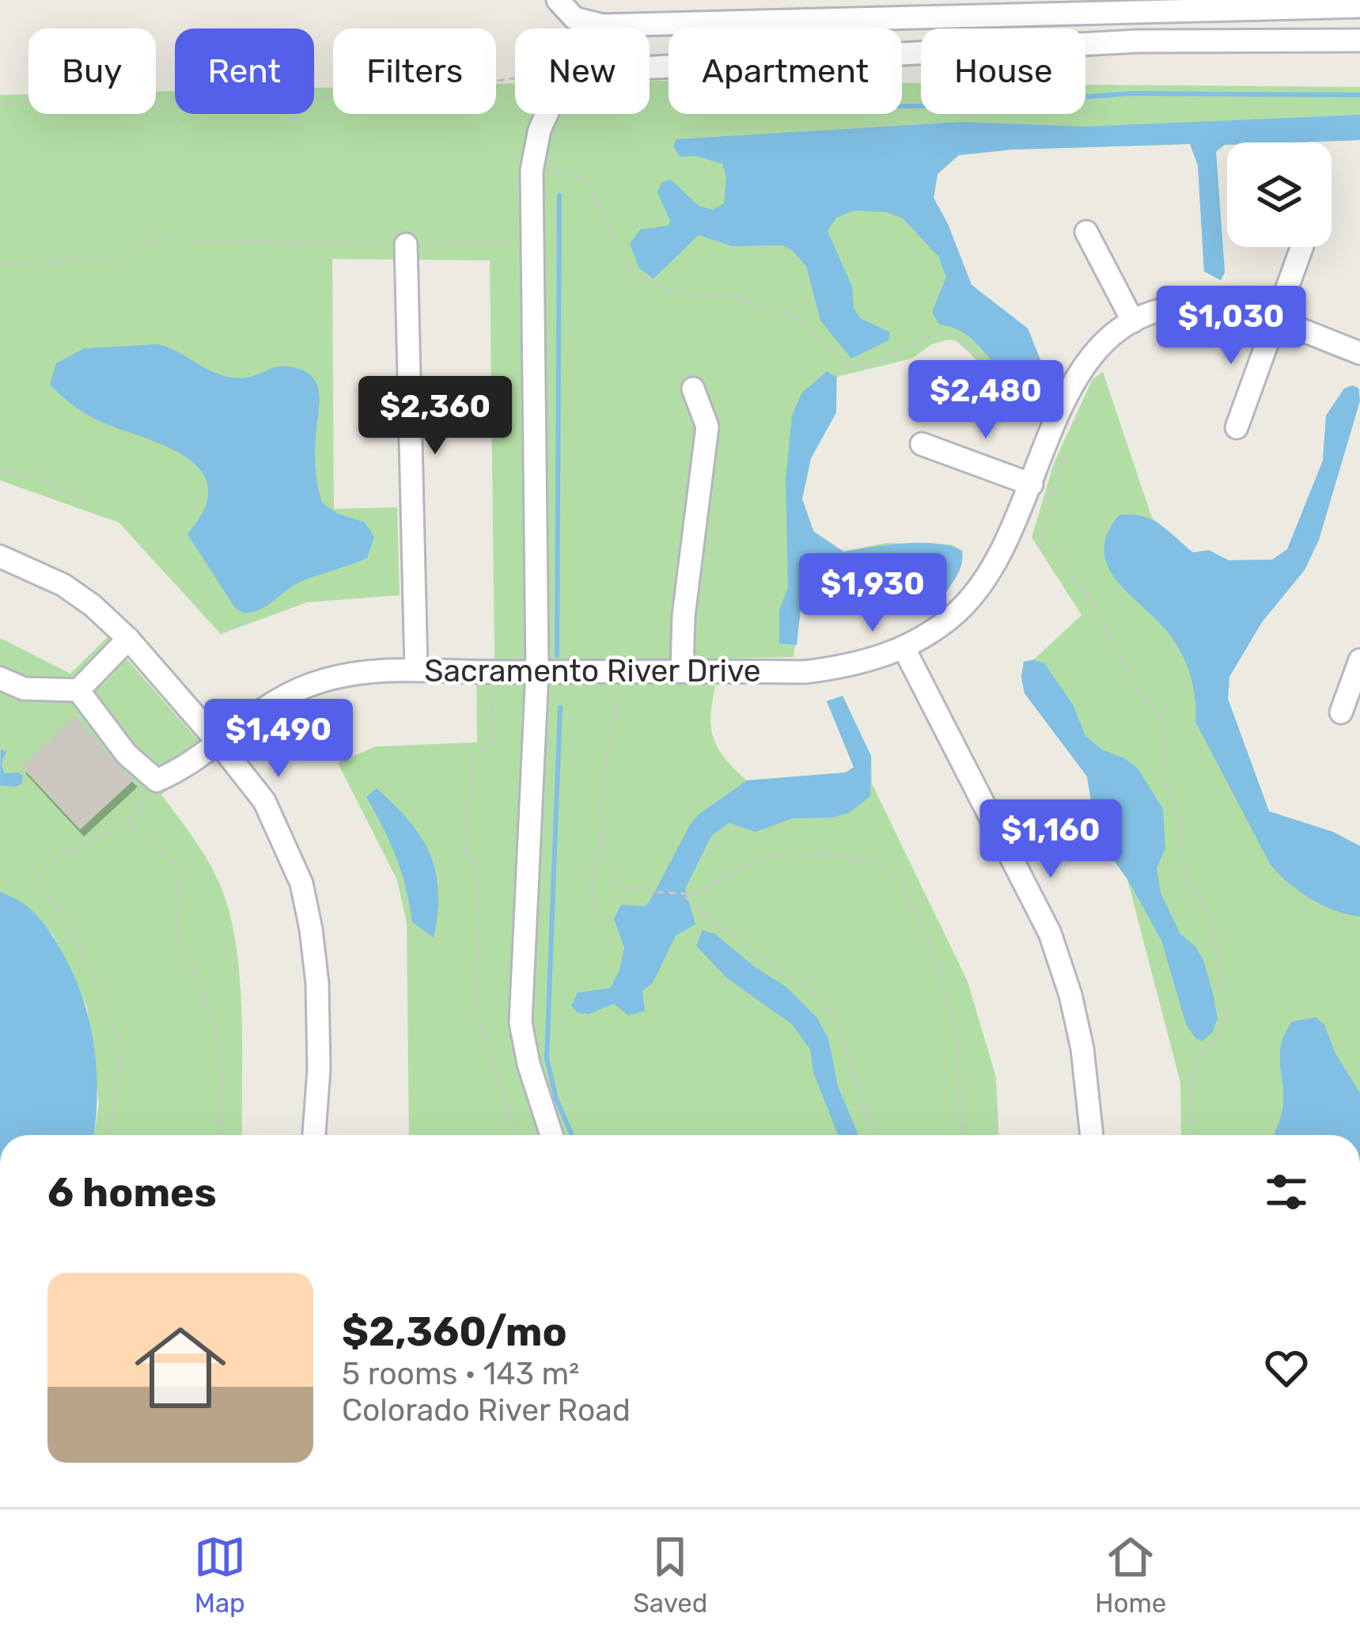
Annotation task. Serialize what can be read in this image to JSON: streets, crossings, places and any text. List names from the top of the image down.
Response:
{
  "streets": {
    "street": ["Sacramento River Drive"]
  },
  "page": {
    "chip": [
      "Buy",
      "Rent",
      "Filters",
      "New",
      "Apartment",
      "House"
    ],
    "price": [
      "$1,030",
      "$2,480",
      "$2,360",
      "$1,930",
      "$1,490",
      "$1,160"
    ],
    "heading": "6 homes",
    "list": [
      {
        "name": "$2,360/mo",
        "note": "5 rooms · 143 m² · Colorado River Road"
      }
    ],
    "tabs": ["Map", "Saved", "Home"]
  }
}
